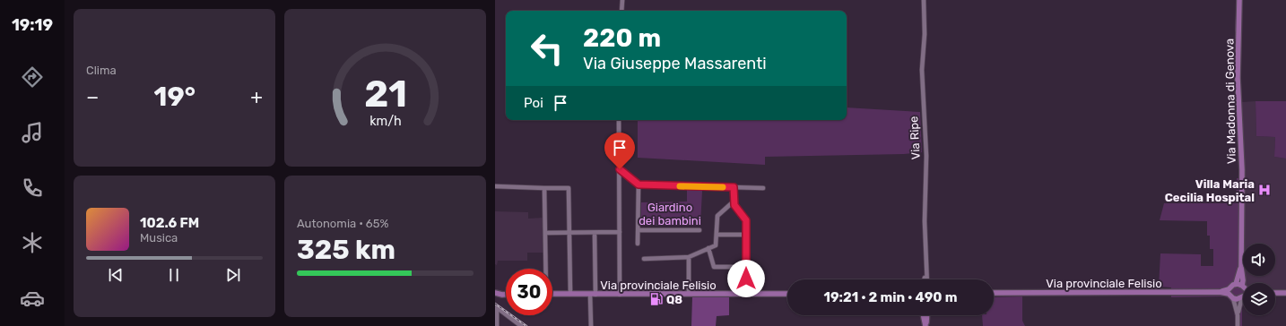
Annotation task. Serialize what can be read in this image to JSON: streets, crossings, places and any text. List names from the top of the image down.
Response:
{
  "streets": {
    "main road": ["Via Madonna di Genova", "Via provinciale Felisio"],
    "street": ["Via Ripe"]
  },
  "parks": ["Giardino dei bambini"],
  "places": {
    "hospital": ["Villa Maria Cecilia Hospital"],
    "fuel station": ["Q8"]
  },
  "page": {
    "tabs": "19:19",
    "tile": [
      "Clima",
      ["Autonomia · 65%", "325 km"]
    ],
    "turn": ["220 m", "Via Giuseppe Massarenti"],
    "heat": ["−", "19°", "+"],
    "then": "Poi",
    "song": ["102.6 FM", "Musica"],
    "limit": "30",
    "trip": "19:21 · 2 min · 490 m",
    "gauge": ["21", "km/h"]
  }
}
